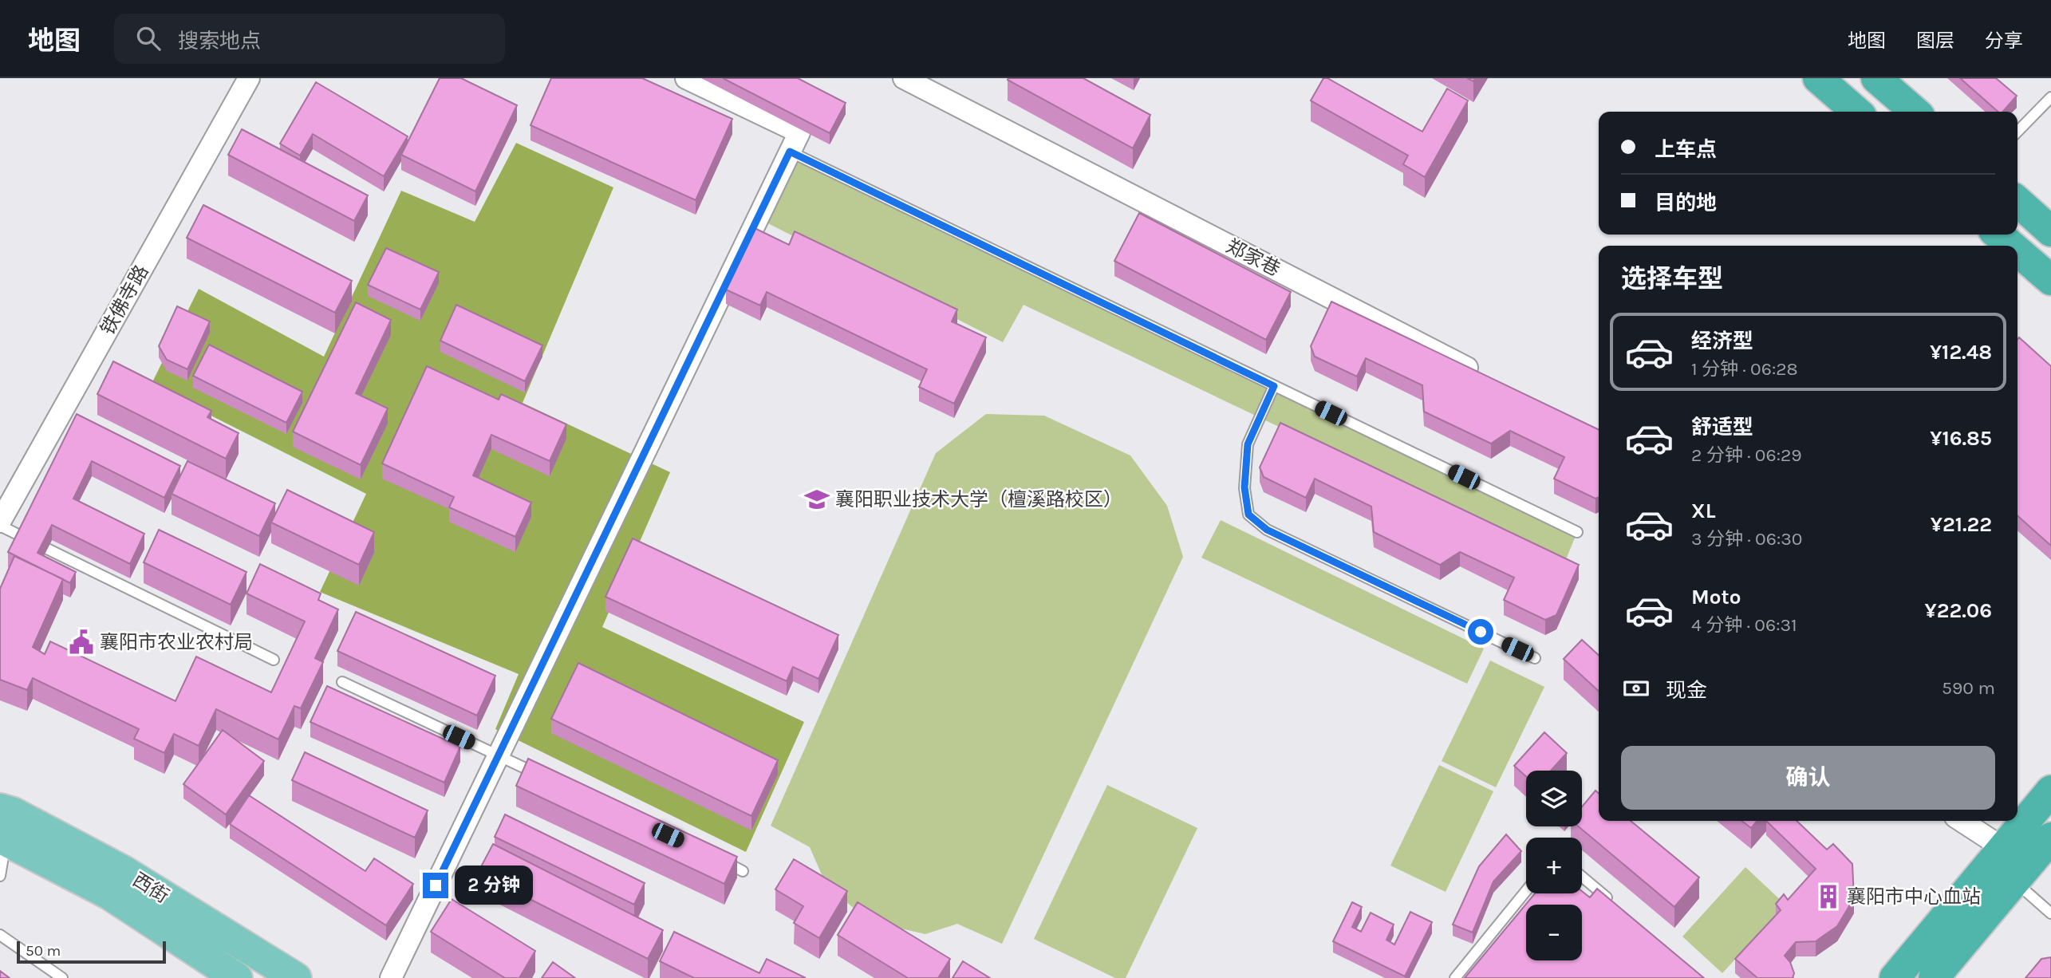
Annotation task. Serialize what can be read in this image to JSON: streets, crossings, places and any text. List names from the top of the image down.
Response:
{
  "streets": {
    "main road": ["西街"],
    "street": ["郑家巷", "铁佛寺路"]
  },
  "places": {
    "school or university": ["襄阳职业技术大学（檀溪路校区）"],
    "public building": ["襄阳市农业农村局"],
    "building": ["襄阳市中心血站"]
  },
  "scale_bar": "50 m",
  "page": {
    "header": "地图",
    "search": "搜索地点",
    "nav": ["地图", "图层", "分享"],
    "banner": ["上车点", "目的地"],
    "heading": "选择车型",
    "list": [
      {
        "name": "经济型",
        "note": "1 分钟 · 06:28",
        "value": "¥12.48"
      },
      {
        "name": "舒适型",
        "note": "2 分钟 · 06:29",
        "value": "¥16.85"
      },
      {
        "name": "XL",
        "note": "3 分钟 · 06:30",
        "value": "¥21.22"
      },
      {
        "name": "Moto",
        "note": "4 分钟 · 06:31",
        "value": "¥22.06"
      }
    ],
    "pay": ["现金", "590 m"],
    "buttons": "确认",
    "map_buttons": ["+", "−"],
    "bubble": "2 分钟",
    "scale": "50 m"
  }
}
